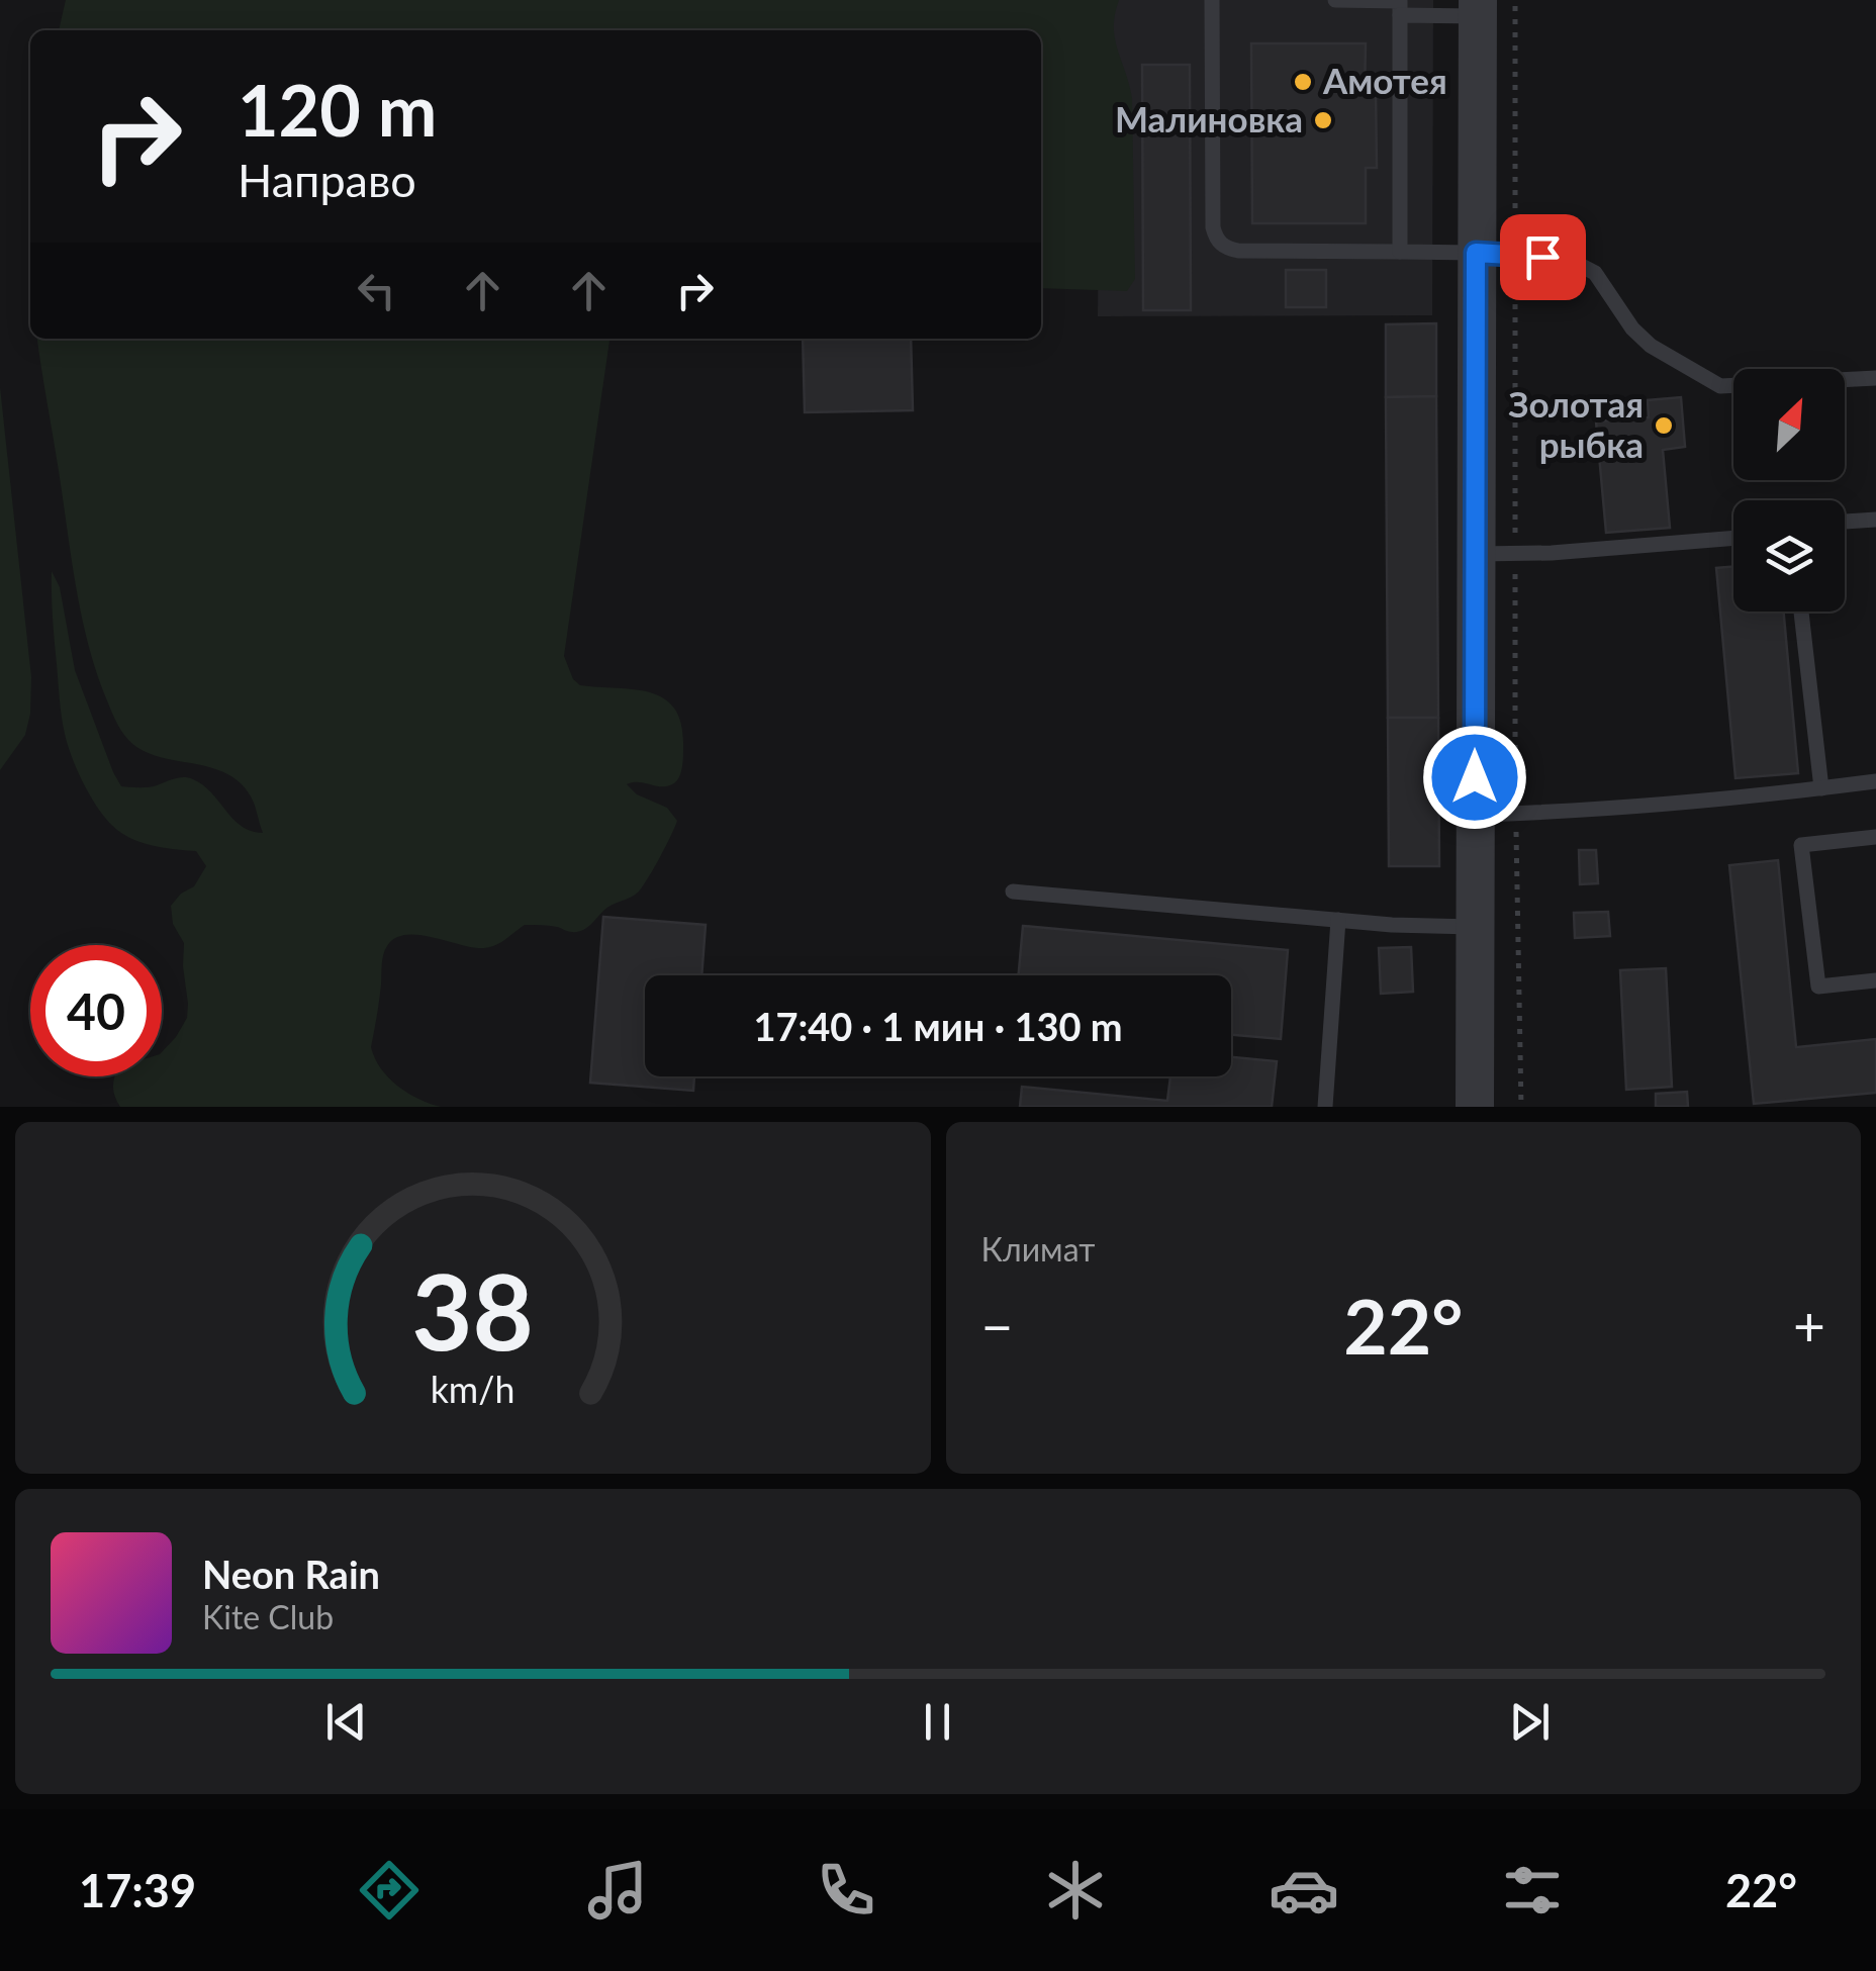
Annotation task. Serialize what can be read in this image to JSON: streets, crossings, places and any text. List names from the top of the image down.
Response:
{
  "places": ["Амотея", "Малиновка", "Золотая рыбка"],
  "north": "top right",
  "page": {
    "turn": ["120 m", "Направо"],
    "limit": "40",
    "trip": "17:40 · 1 мин · 130 m",
    "tile": "Климат",
    "heat": ["−", "22°", "+"],
    "song": ["Neon Rain", "Kite Club"],
    "tabs": ["17:39", "22°"],
    "gauge": ["38", "km/h"]
  }
}
